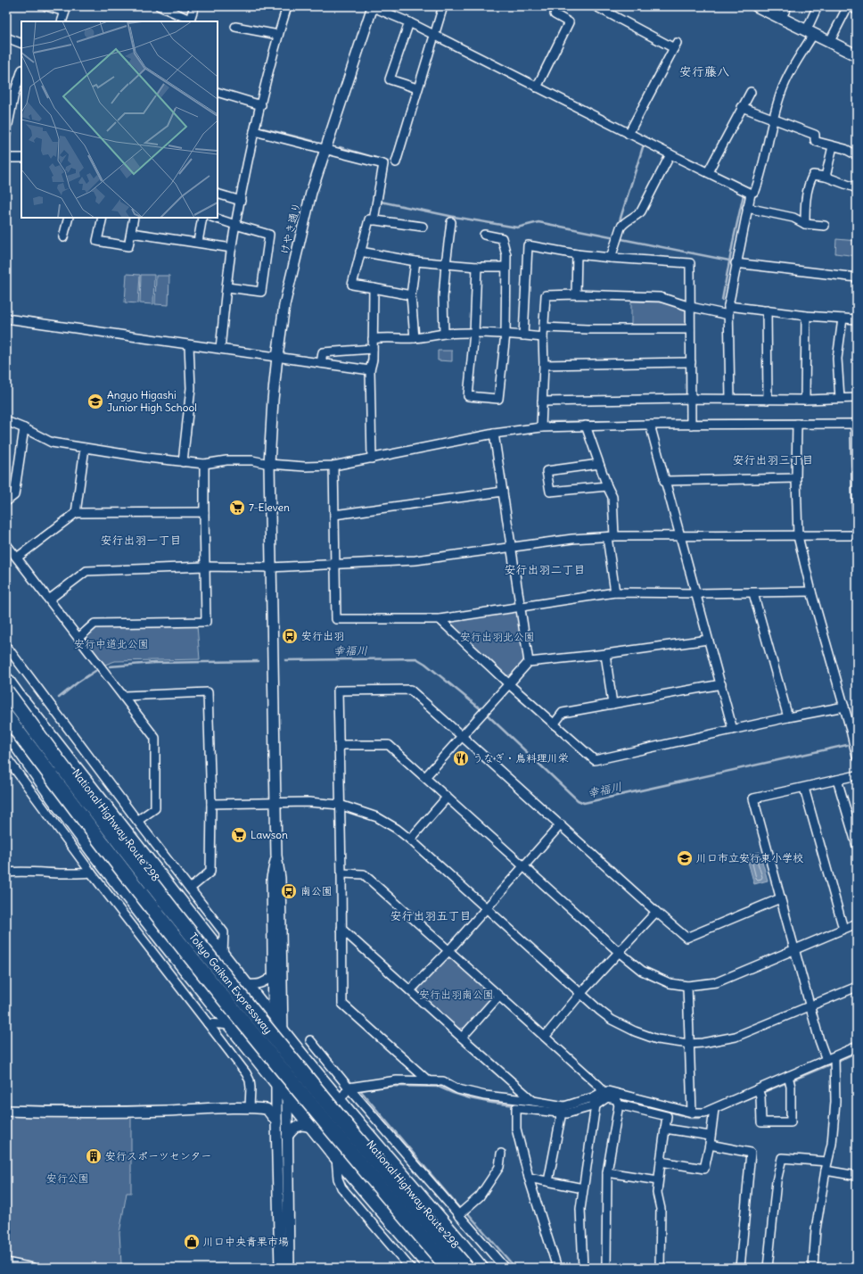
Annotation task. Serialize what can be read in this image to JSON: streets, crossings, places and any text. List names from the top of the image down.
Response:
{
  "streets": {
    "highway": ["National Highway Route 298", "Tokyo Gaikan Expressway"],
    "street": ["けやき通り"]
  },
  "districts": [
    "安行藤八",
    "安行出羽三丁目",
    "安行出羽一丁目",
    "安行出羽二丁目",
    "安行出羽五丁目"
  ],
  "water": ["幸福川"],
  "parks": [
    "安行出羽北公園",
    "安行中道北公園",
    "安行出羽南公園",
    "安行公園"
  ],
  "places": {
    "school or university": ["Angyo Higashi Junior High School", "川口市立安行東小学校"],
    "supermarket": ["7-Eleven", "Lawson"],
    "bus stop": ["安行出羽", "南公園"],
    "restaurant": ["うなぎ・鳥料理川栄"],
    "building": ["安行スポーツセンター"],
    "shop": ["川口中央青果市場"]
  }
}
